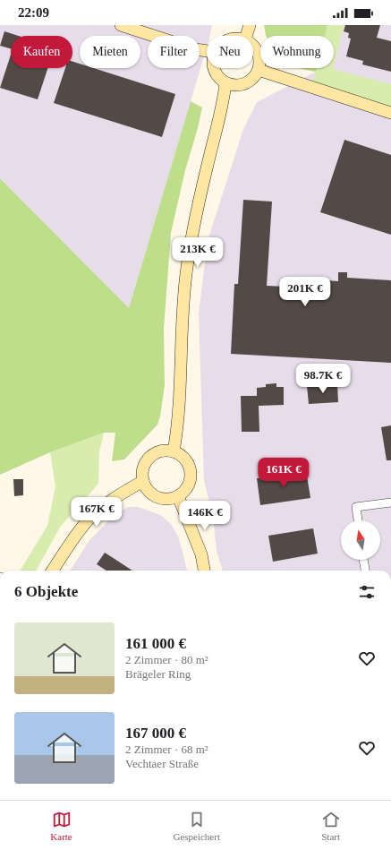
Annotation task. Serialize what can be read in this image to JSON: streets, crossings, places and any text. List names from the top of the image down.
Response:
{
  "north": "top",
  "page": {
    "status": "22:09",
    "chip": [
      "Kaufen",
      "Mieten",
      "Filter",
      "Neu",
      "Wohnung"
    ],
    "price": [
      "213K €",
      "201K €",
      "98.7K €",
      "161K €",
      "167K €",
      "146K €"
    ],
    "heading": "6 Objekte",
    "list": [
      {
        "name": "161 000 €",
        "note": "2 Zimmer · 80 m² · Brägeler Ring"
      },
      {
        "name": "167 000 €",
        "note": "2 Zimmer · 68 m² · Vechtaer Straße"
      }
    ],
    "tabs": ["Karte", "Gespeichert", "Start"]
  }
}
